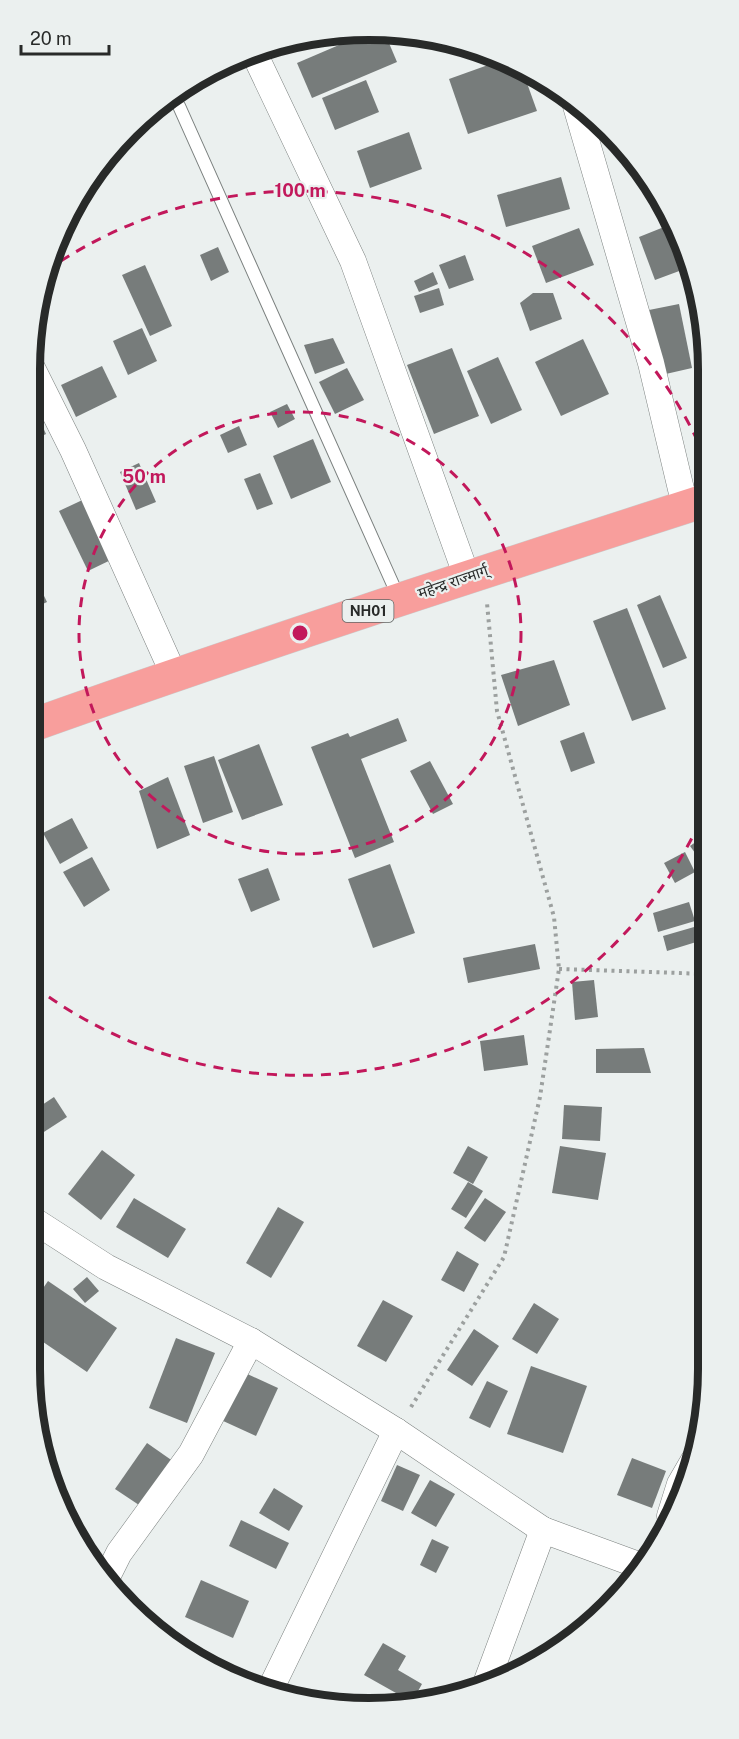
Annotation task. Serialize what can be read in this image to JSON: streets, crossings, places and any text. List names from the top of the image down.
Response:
{
  "streets": {
    "highway": ["महेन्द्र राज्मार्ग्", "NH01"]
  },
  "scale_bar": "20 m",
  "rings": ["100 m", "50 m"]
}
